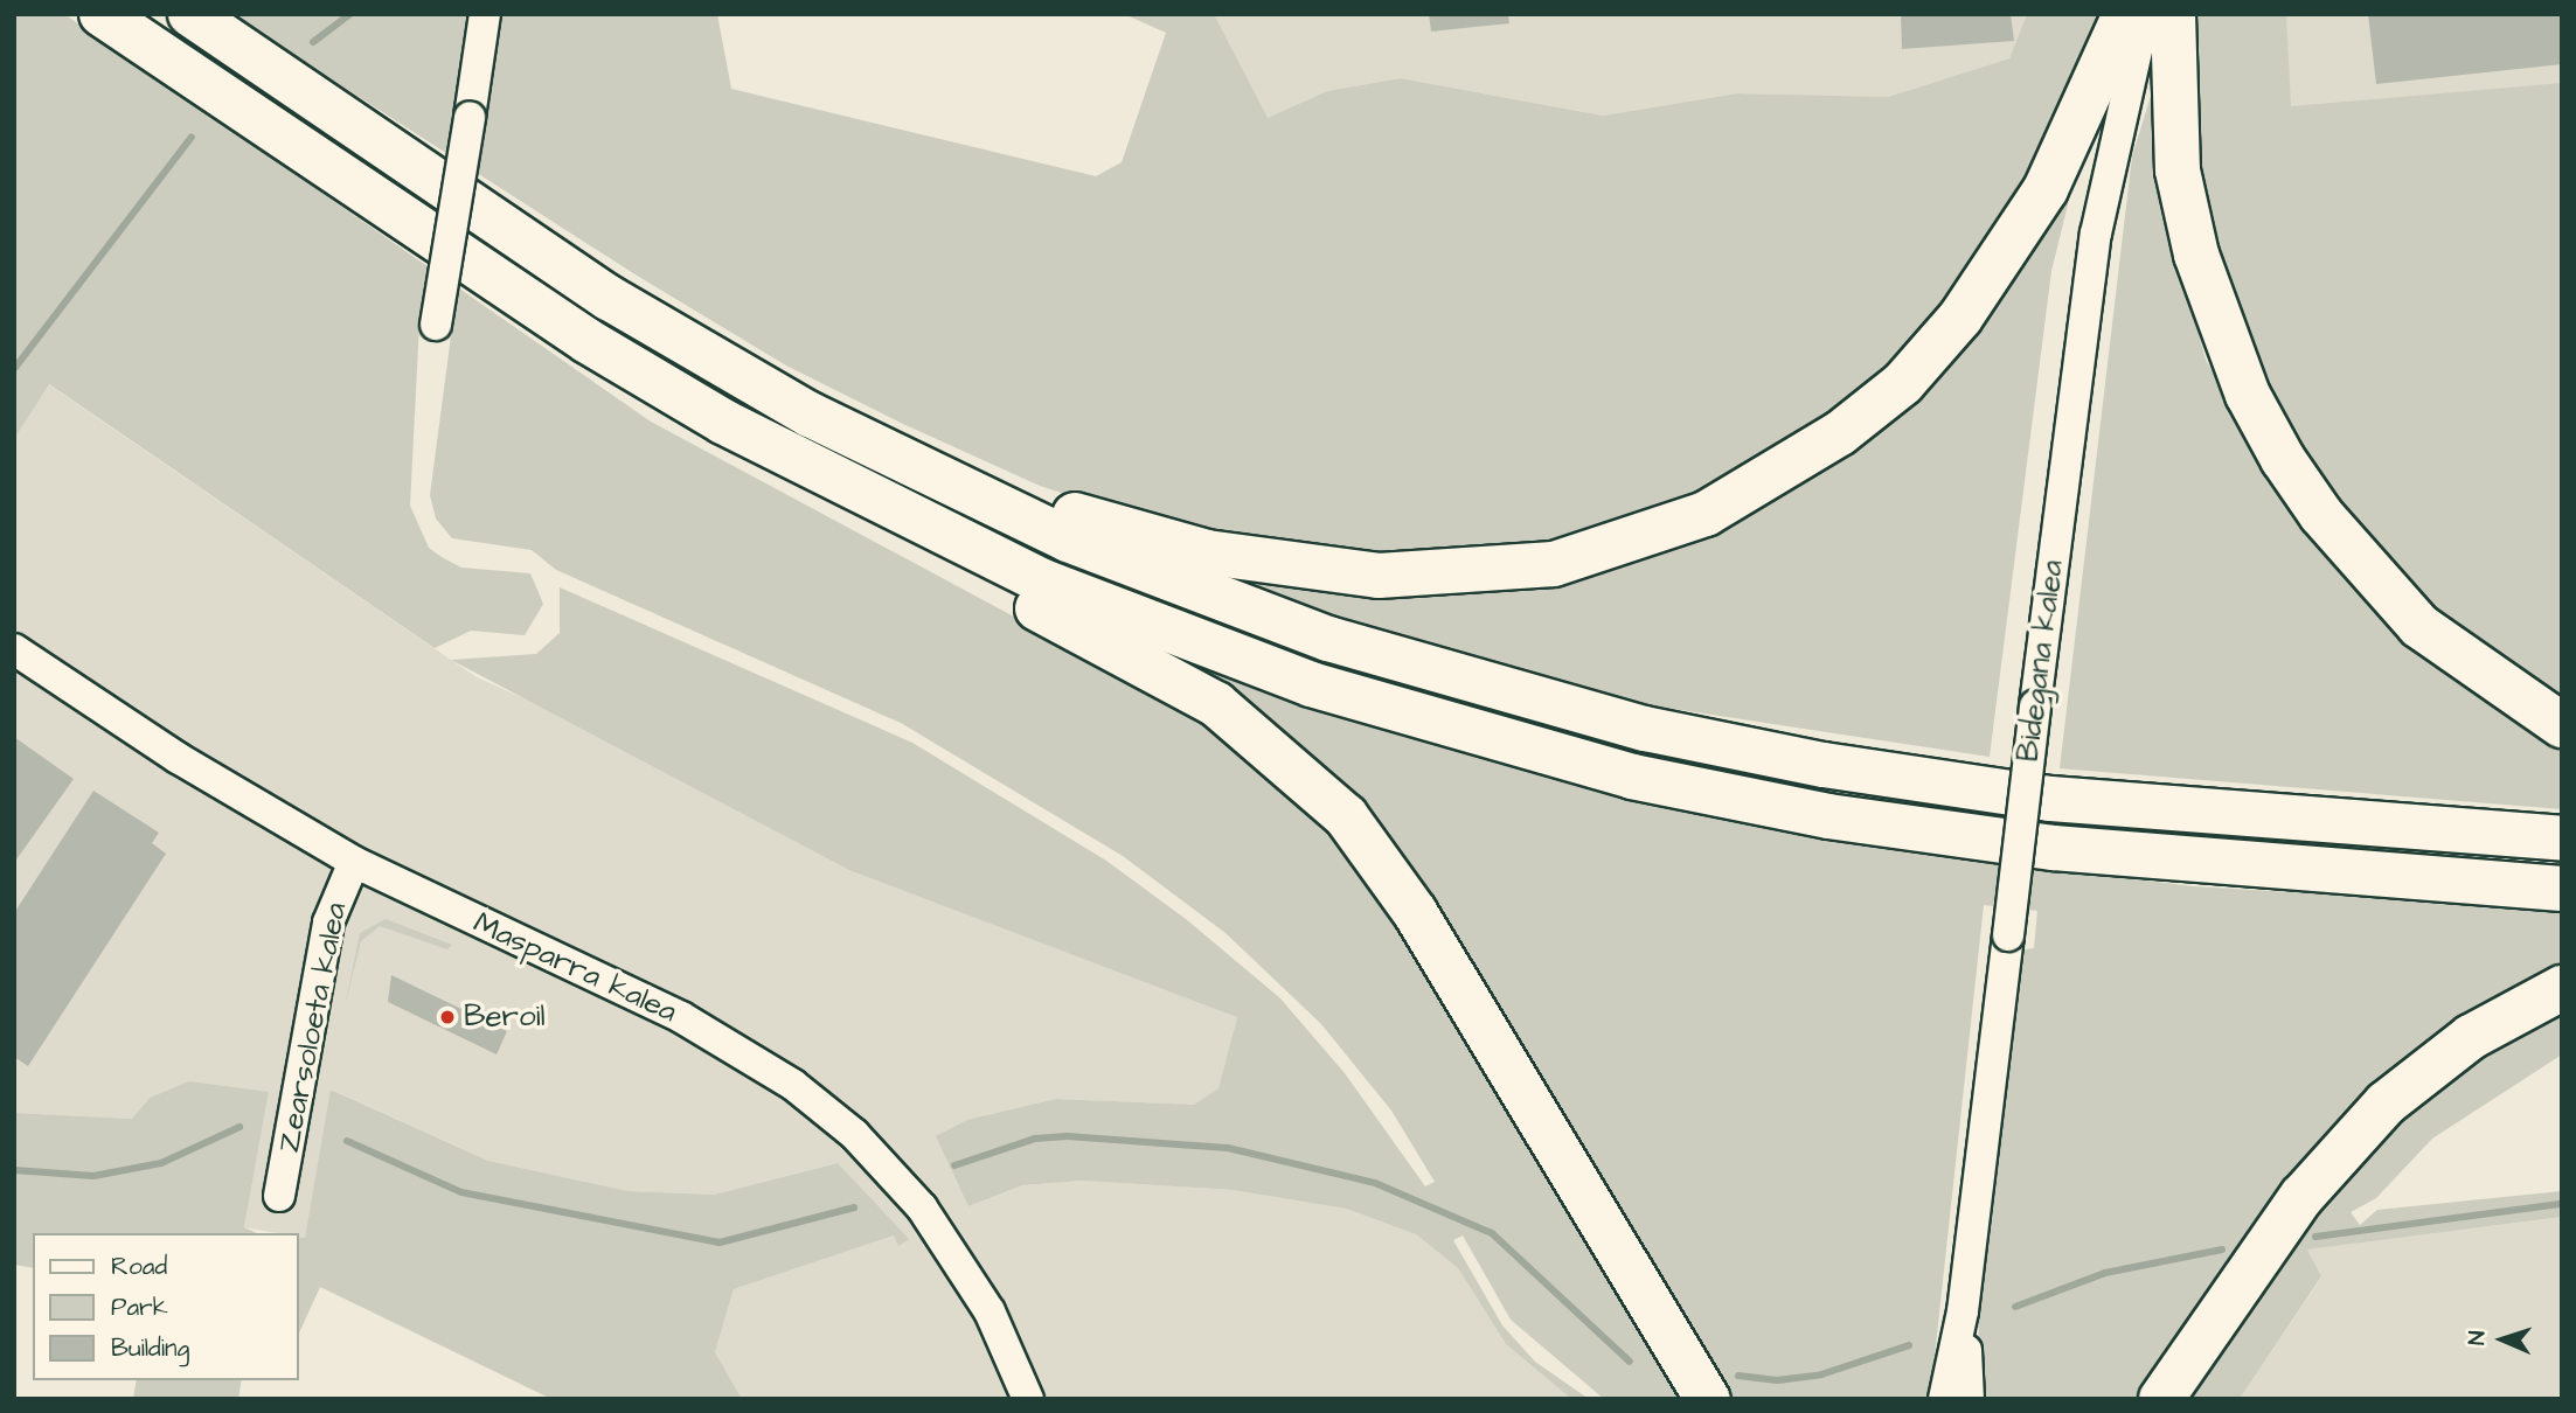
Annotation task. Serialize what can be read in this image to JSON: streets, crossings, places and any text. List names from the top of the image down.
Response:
{
  "streets": {
    "street": ["Bidegana kalea", "Masparra kalea", "Zearsoloeta kalea"]
  },
  "crossings": [
    ["Masparra kalea", "Zearsoloeta kalea"]
  ],
  "places": ["Beroil"],
  "legend": ["Road", "Park", "Building"],
  "north": "left"
}
